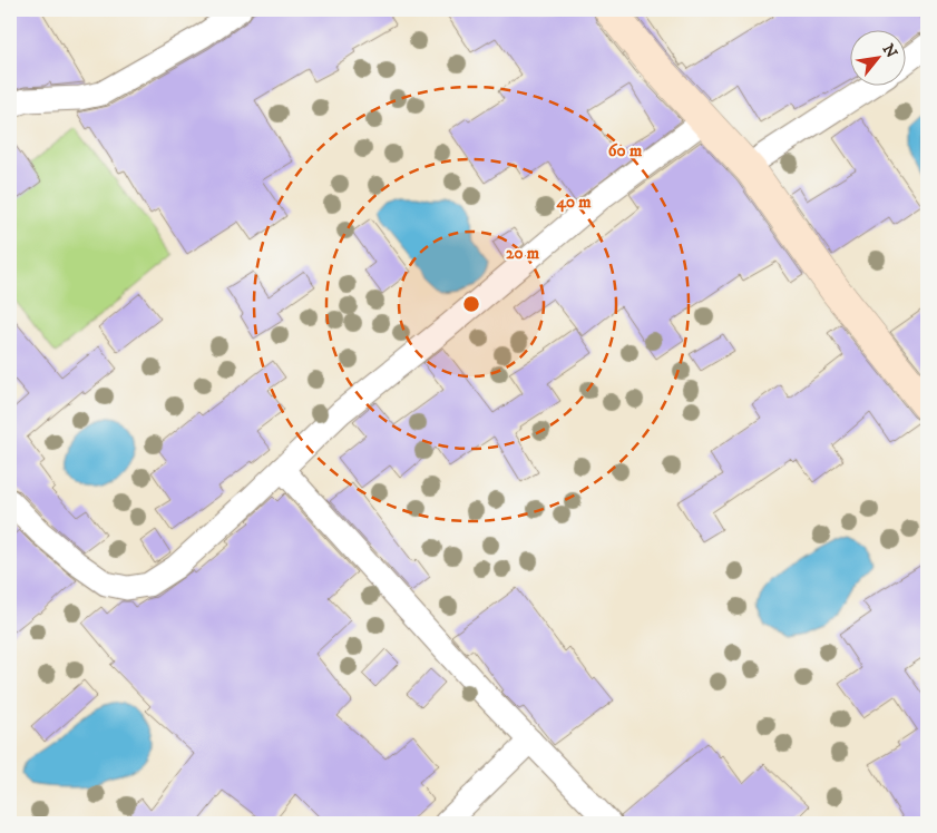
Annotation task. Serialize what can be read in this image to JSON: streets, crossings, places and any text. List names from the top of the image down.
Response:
{
  "north": "top right",
  "rings": ["60 m", "40 m", "20 m"]
}
